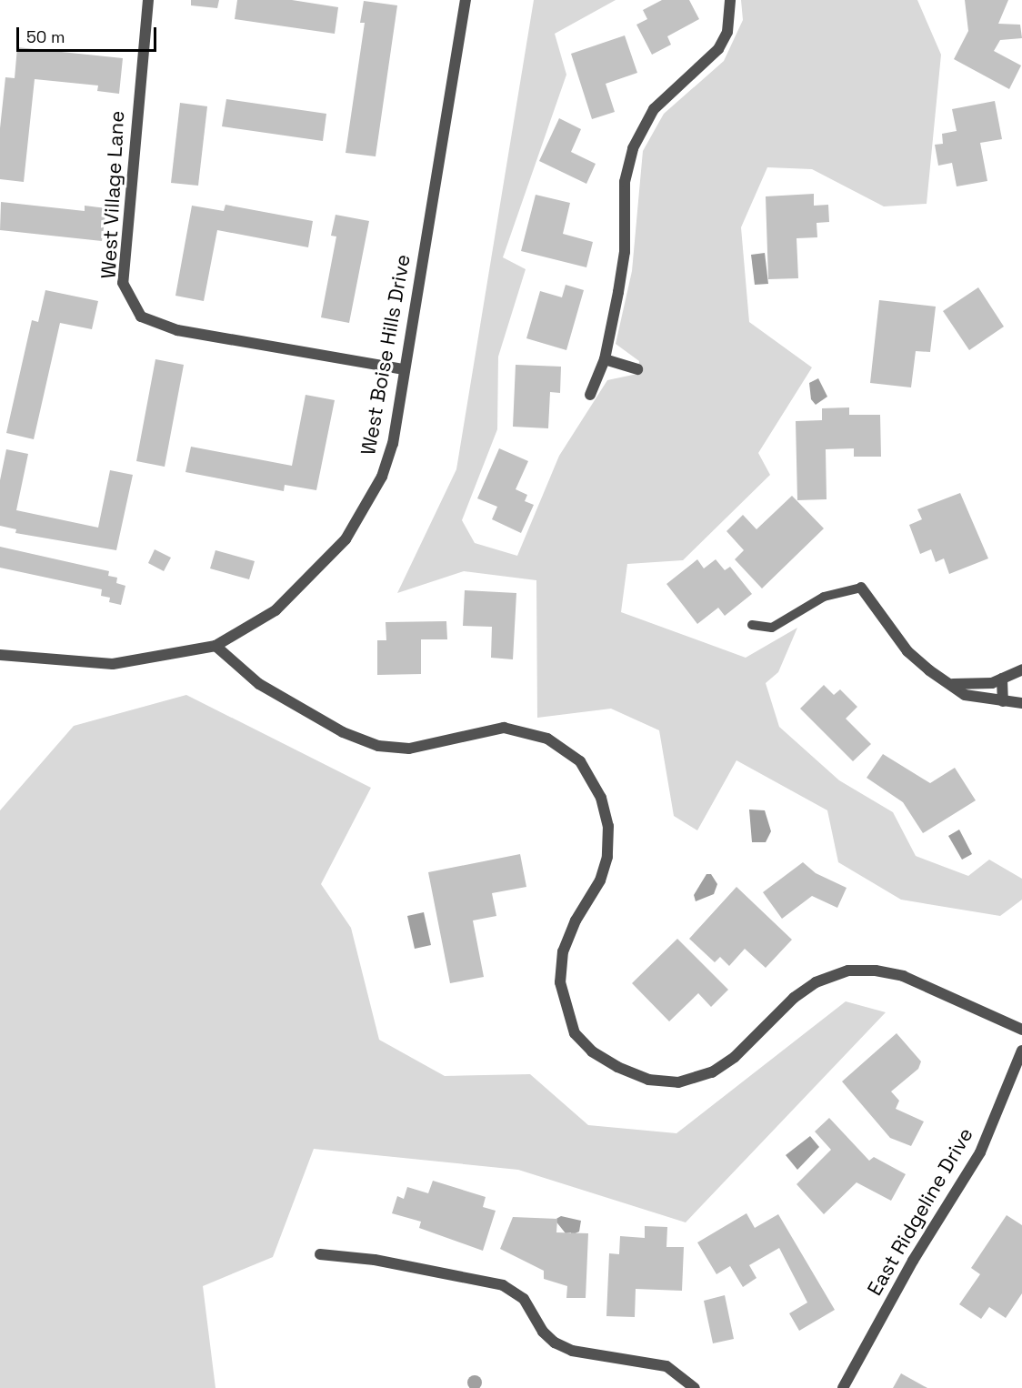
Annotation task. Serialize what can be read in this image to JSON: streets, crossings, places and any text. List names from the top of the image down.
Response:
{
  "streets": {
    "street": ["West Village Lane", "West Boise Hills Drive", "East Ridgeline Drive"]
  },
  "crossings": [
    ["West Village Lane", "West Boise Hills Drive"]
  ],
  "scale_bar": "50 m"
}
